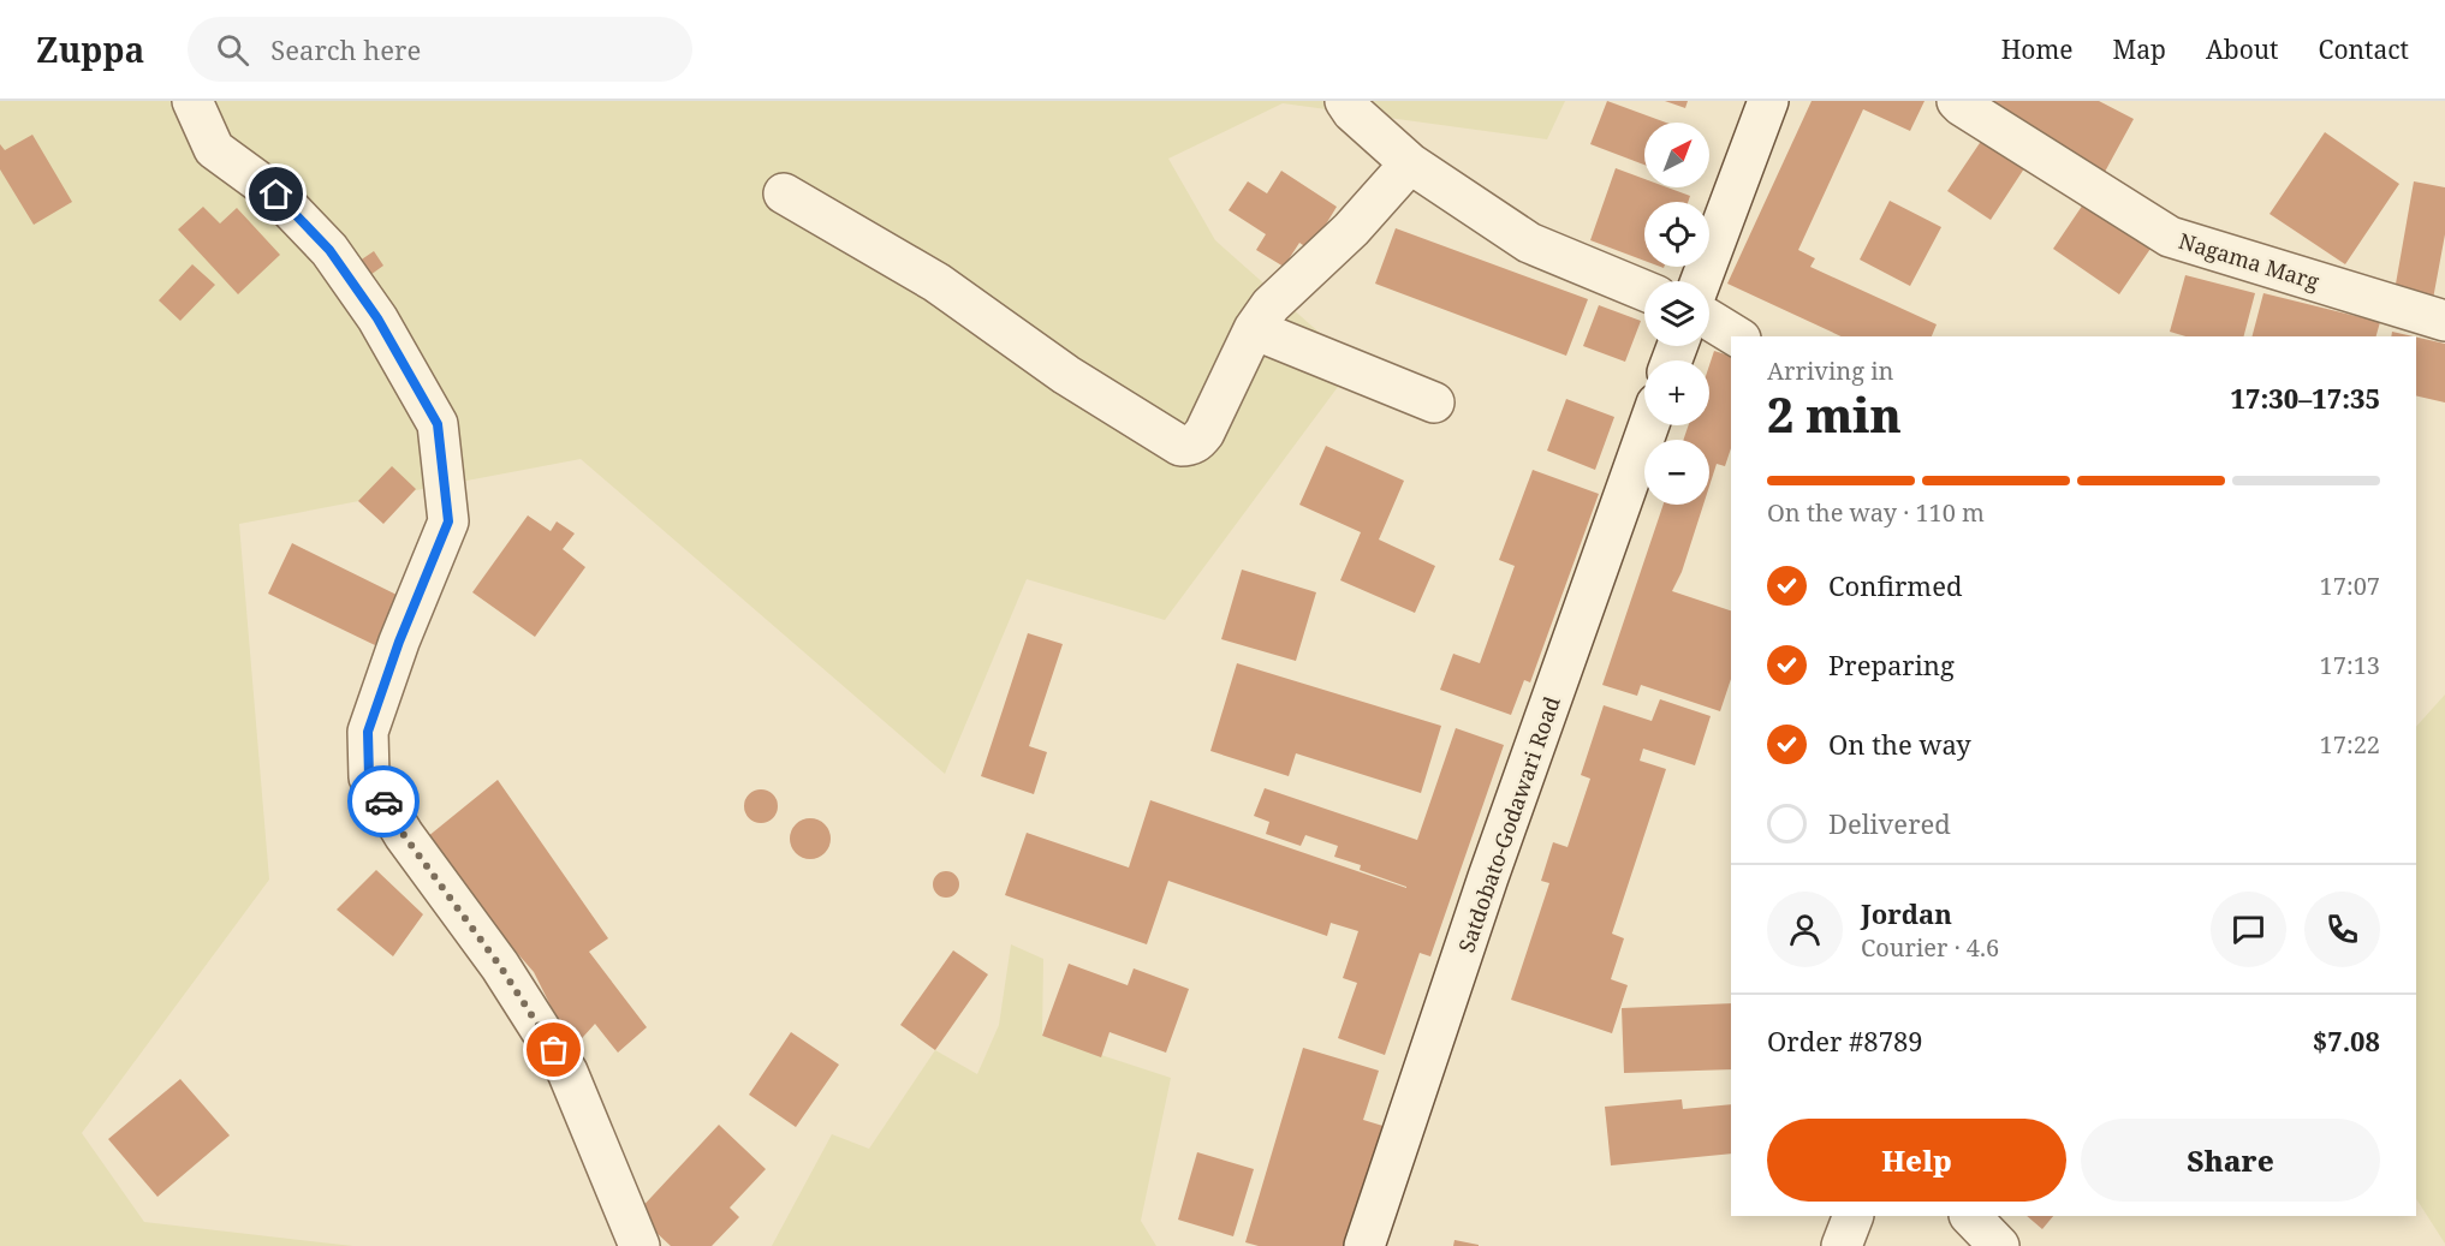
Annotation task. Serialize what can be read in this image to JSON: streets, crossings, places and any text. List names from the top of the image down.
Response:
{
  "streets": {
    "street": ["Nagama Marg", "Satdobato-Godawari Road"]
  },
  "north": "top right",
  "page": {
    "header": "Zuppa",
    "search": "Search here",
    "nav": [
      "Home",
      "Map",
      "About",
      "Contact"
    ],
    "map_buttons": ["+", "−"],
    "heading": ["2 min", "Arriving in", "17:30–17:35"],
    "panel": [
      "Jordan",
      "Courier · 4.6",
      "Order #8789",
      "$7.08"
    ],
    "bar": "On the way · 110 m",
    "list": [
      ["Confirmed", "17:07"],
      ["Preparing", "17:13"],
      ["On the way", "17:22"],
      "Delivered"
    ],
    "buttons": ["Help", "Share"]
  }
}
